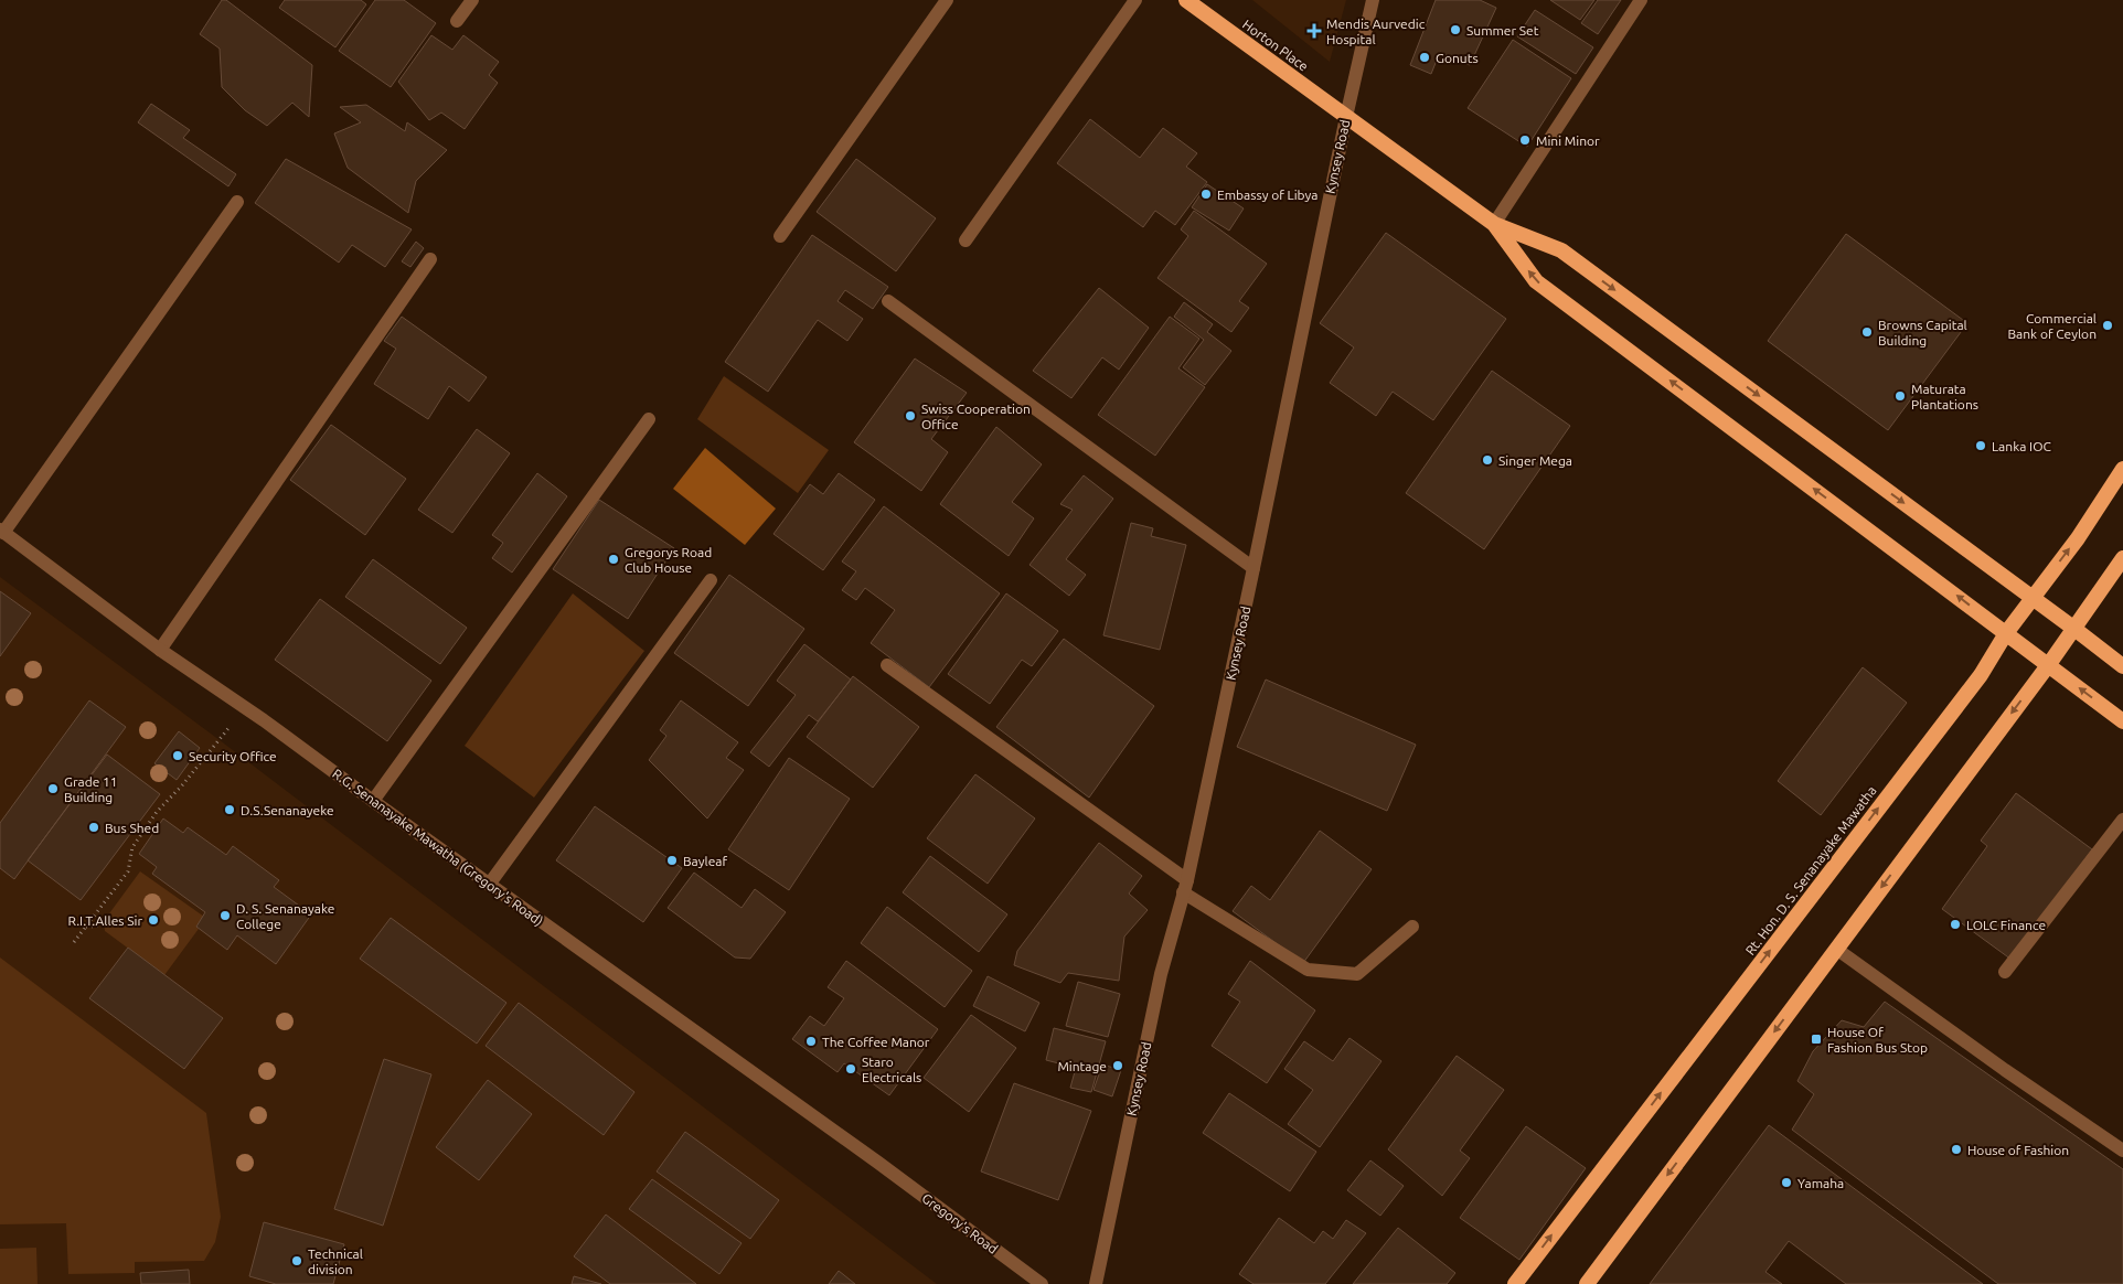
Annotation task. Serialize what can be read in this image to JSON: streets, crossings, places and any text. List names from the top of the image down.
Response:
{
  "streets": {
    "highway": ["Horton Place", "Rt. Hon. D. S. Senanayake Mawatha"],
    "street": ["Kynsey Road", "R.G. Senanayake Mawatha (Gregory's Road)", "Gregory's Road"]
  },
  "crossings": [
    ["Horton Place", "Kynsey Road"],
    ["R.G. Senanayake Mawatha (Gregory's Road)", "Gregory's Road"]
  ],
  "places": {
    "other": [
      "Summer Set",
      "Gonuts",
      "Mini Minor",
      "Embassy of Libya",
      "Commercial Bank of Ceylon",
      "Browns Capital Building",
      "Maturata Plantations",
      "Swiss Cooperation Office",
      "Lanka IOC",
      "Singer Mega",
      "Gregorys Road Club House",
      "Security Office",
      "Grade 11 Building",
      "D.S.Senanayeke",
      "Bus Shed",
      "Bayleaf",
      "D. S. Senanayake College",
      "R.I.T.Alles Sir",
      "LOLC Finance",
      "The Coffee Manor",
      "Mintage",
      "Staro Electricals",
      "House of Fashion",
      "Yamaha",
      "Technical division"
    ],
    "health": ["Mendis Aurvedic Hospital"],
    "transit": ["House Of Fashion Bus Stop"]
  }
}
